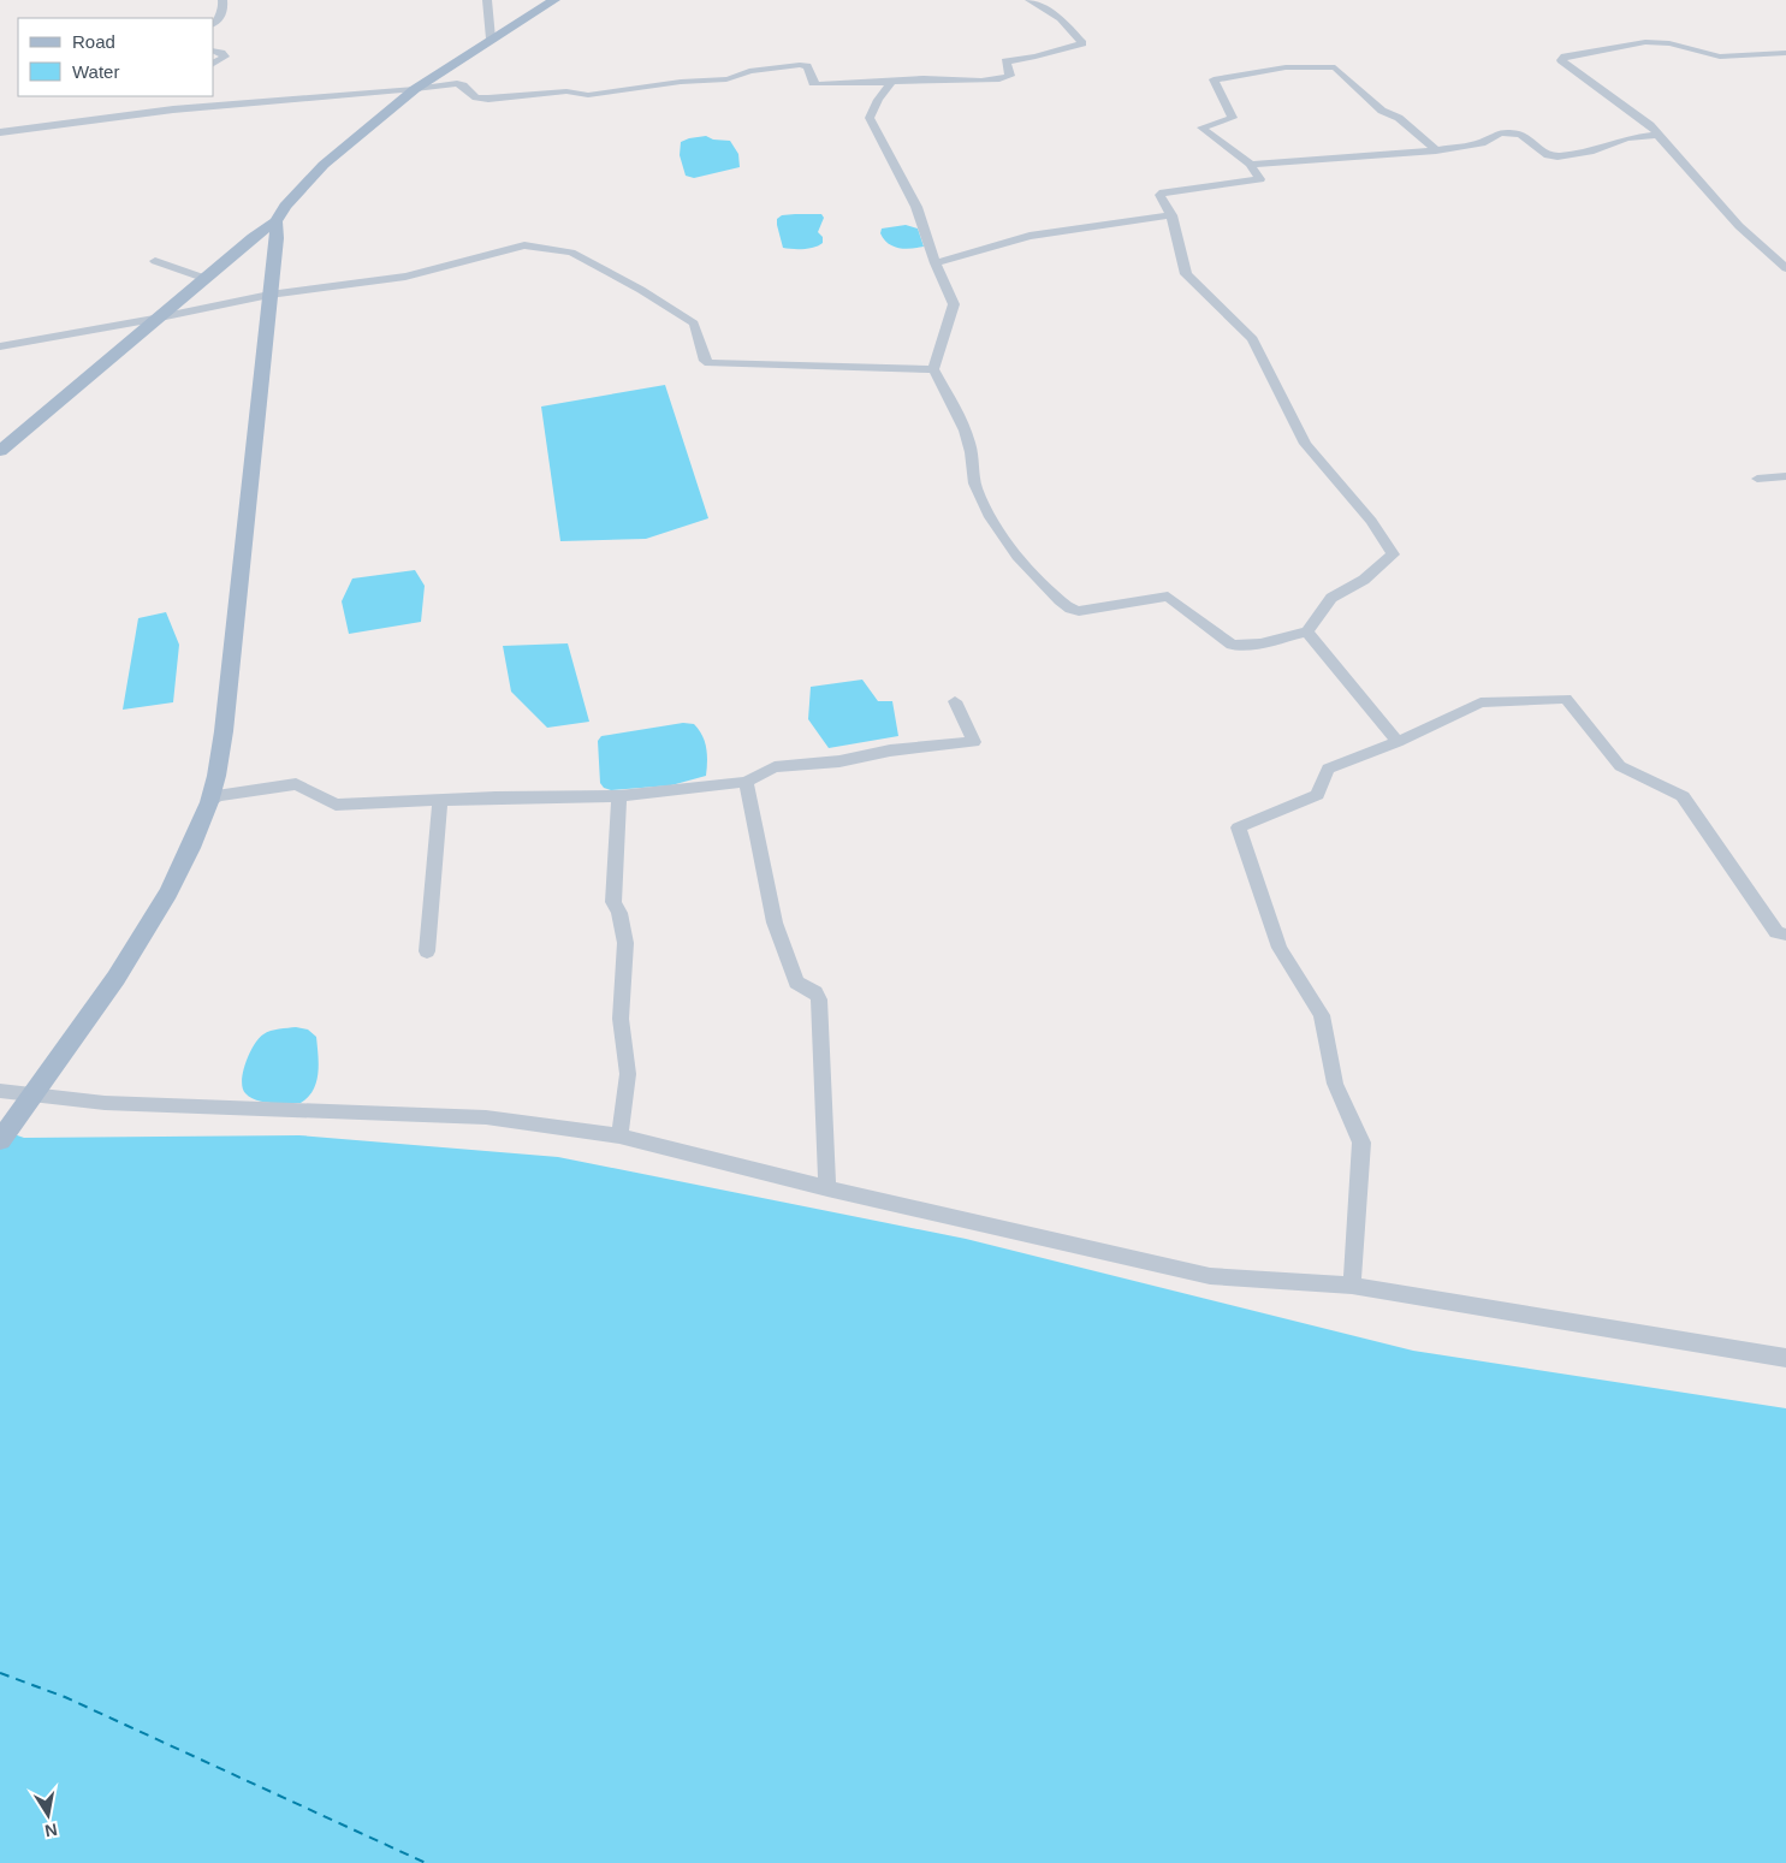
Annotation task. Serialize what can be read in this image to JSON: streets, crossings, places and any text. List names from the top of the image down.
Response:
{
  "legend": ["Road", "Water"],
  "north": "bottom"
}
